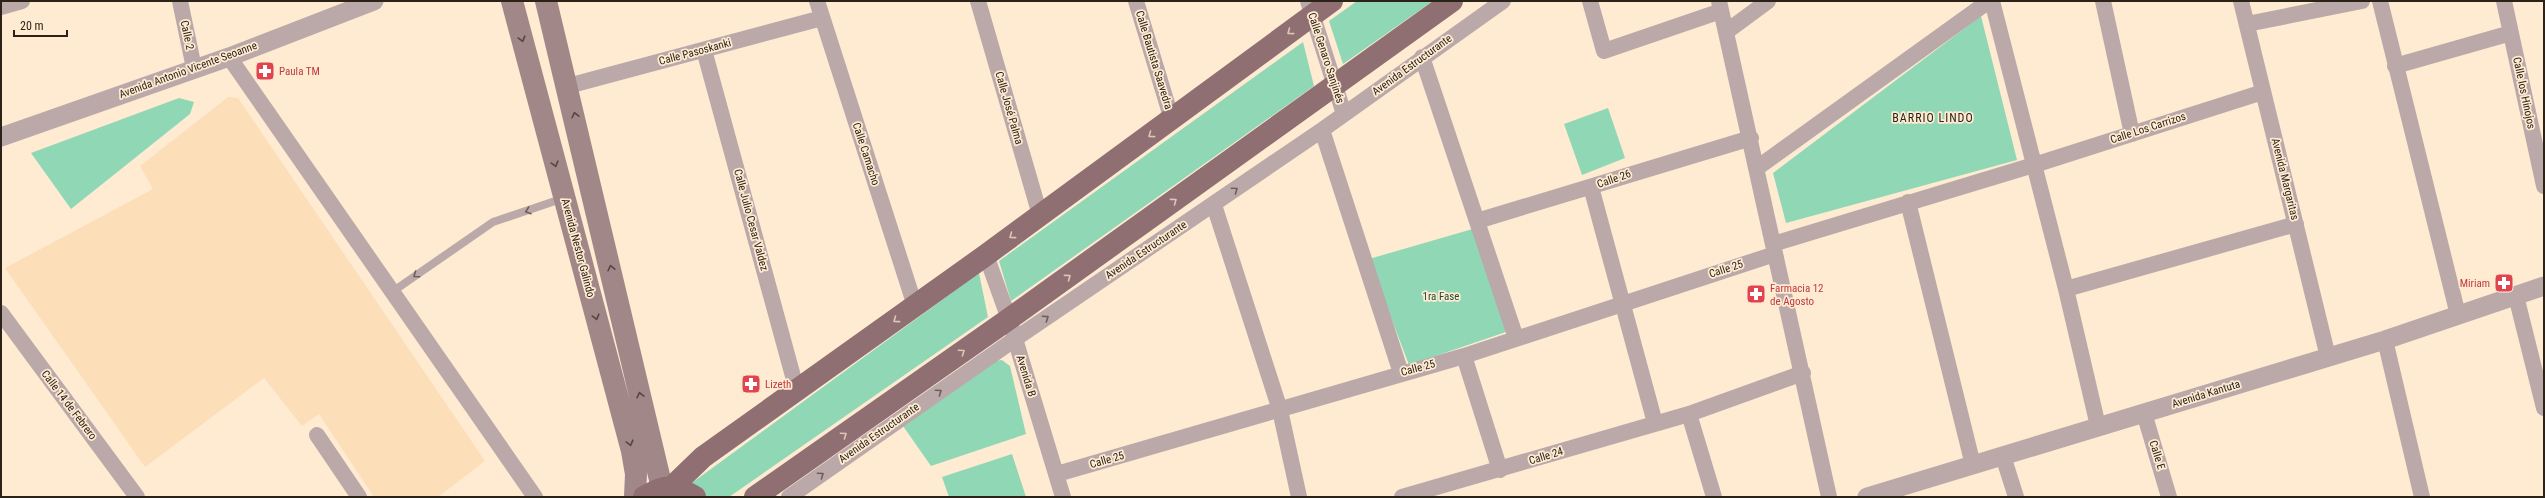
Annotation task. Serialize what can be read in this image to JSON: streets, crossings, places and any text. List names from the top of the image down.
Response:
{
  "streets": {
    "main road": ["Avenida Estructurante", "Avenida Nestor Galindo"],
    "street": [
      "Calle 2",
      "Calle Pasoskanki",
      "Calle Genaro Sanjinés",
      "Calle Bautista Saavedra",
      "Avenida Antonio Vicente Seoanne",
      "Calle los Hinojos",
      "Calle José Palma",
      "Calle Los Carrizos",
      "Calle Camacho",
      "Calle 26",
      "Avenida Margaritas",
      "Calle Julio Cesar Valdez",
      "Calle 25",
      "Avenida B",
      "Avenida Kantuta",
      "Calle 14 de Febrero",
      "Calle E",
      "Calle 24"
    ]
  },
  "crossings": [
    ["Calle 2", "Avenida Antonio Vicente Seoanne"],
    ["Calle Pasoskanki", "Calle Camacho"],
    ["Calle Pasoskanki", "Calle Julio Cesar Valdez"],
    ["Calle Genaro Sanjinés", "Avenida Estructurante"],
    ["Avenida Estructurante", "Avenida B"],
    ["Calle Los Carrizos", "Avenida Margaritas"],
    ["Calle Los Carrizos", "Calle 25"],
    ["Avenida Margaritas", "Avenida Kantuta"],
    ["Calle 25", "Avenida B"],
    ["Avenida Kantuta", "Calle E"]
  ],
  "districts": ["BARRIO LINDO"],
  "parks": ["1ra Fase"],
  "places": {
    "pharmacy": [
      "Paula TM",
      "Miriam",
      "Farmacia 12 de Agosto",
      "Lizeth"
    ]
  },
  "scale_bar": "20 m"
}
